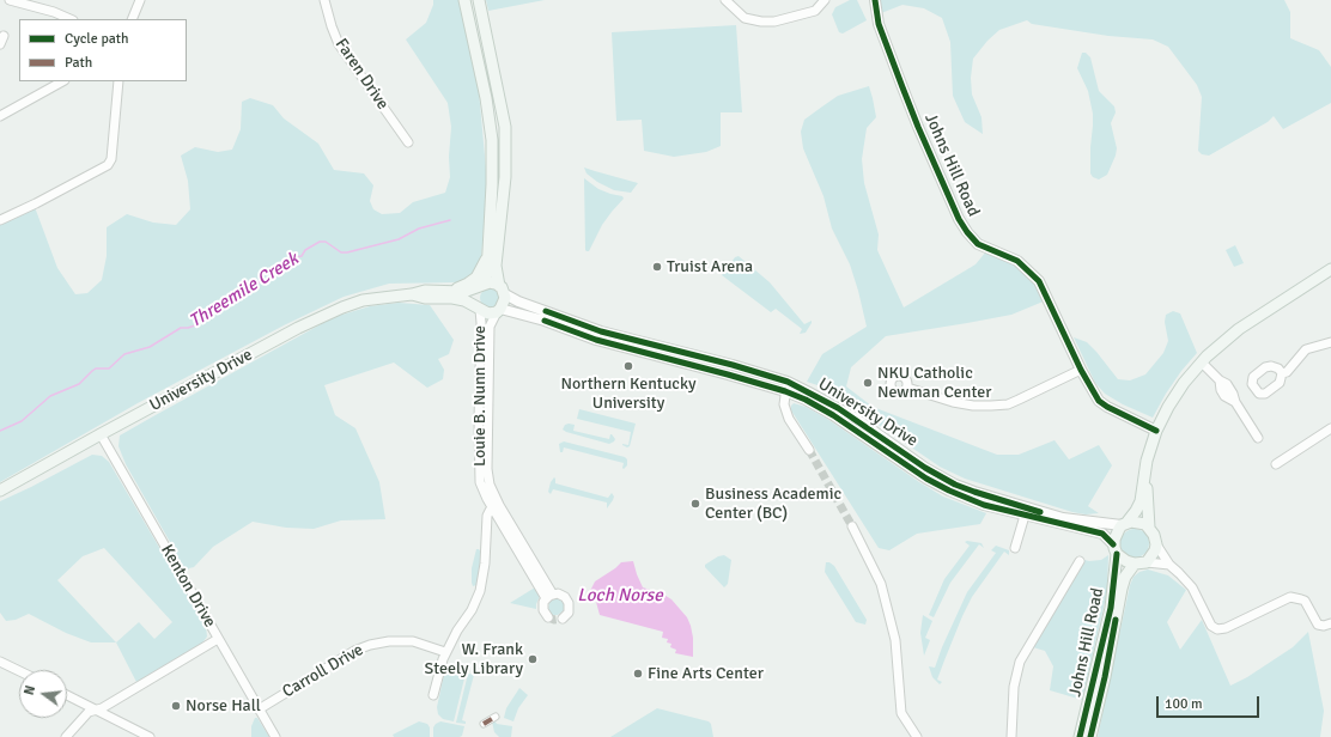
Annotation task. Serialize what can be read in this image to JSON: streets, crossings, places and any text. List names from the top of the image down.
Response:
{
  "streets": {
    "main road": ["Johns Hill Road", "University Drive"],
    "street": [
      "Faren Drive",
      "Louie B. Nunn Drive",
      "Kenton Drive",
      "Carroll Drive"
    ]
  },
  "crossings": [
    ["Johns Hill Road", "University Drive"],
    ["University Drive", "Louie B. Nunn Drive"],
    ["University Drive", "Kenton Drive"],
    ["Kenton Drive", "Carroll Drive"]
  ],
  "water": ["Threemile Creek", "Loch Norse"],
  "places": [
    "Truist Arena",
    "Northern Kentucky University",
    "NKU Catholic Newman Center",
    "Business Academic Center (BC)",
    "W. Frank Steely Library",
    "Fine Arts Center",
    "Norse Hall"
  ],
  "legend": ["Cycle path", "Path"],
  "scale_bar": "100 m",
  "north": "left"
}
